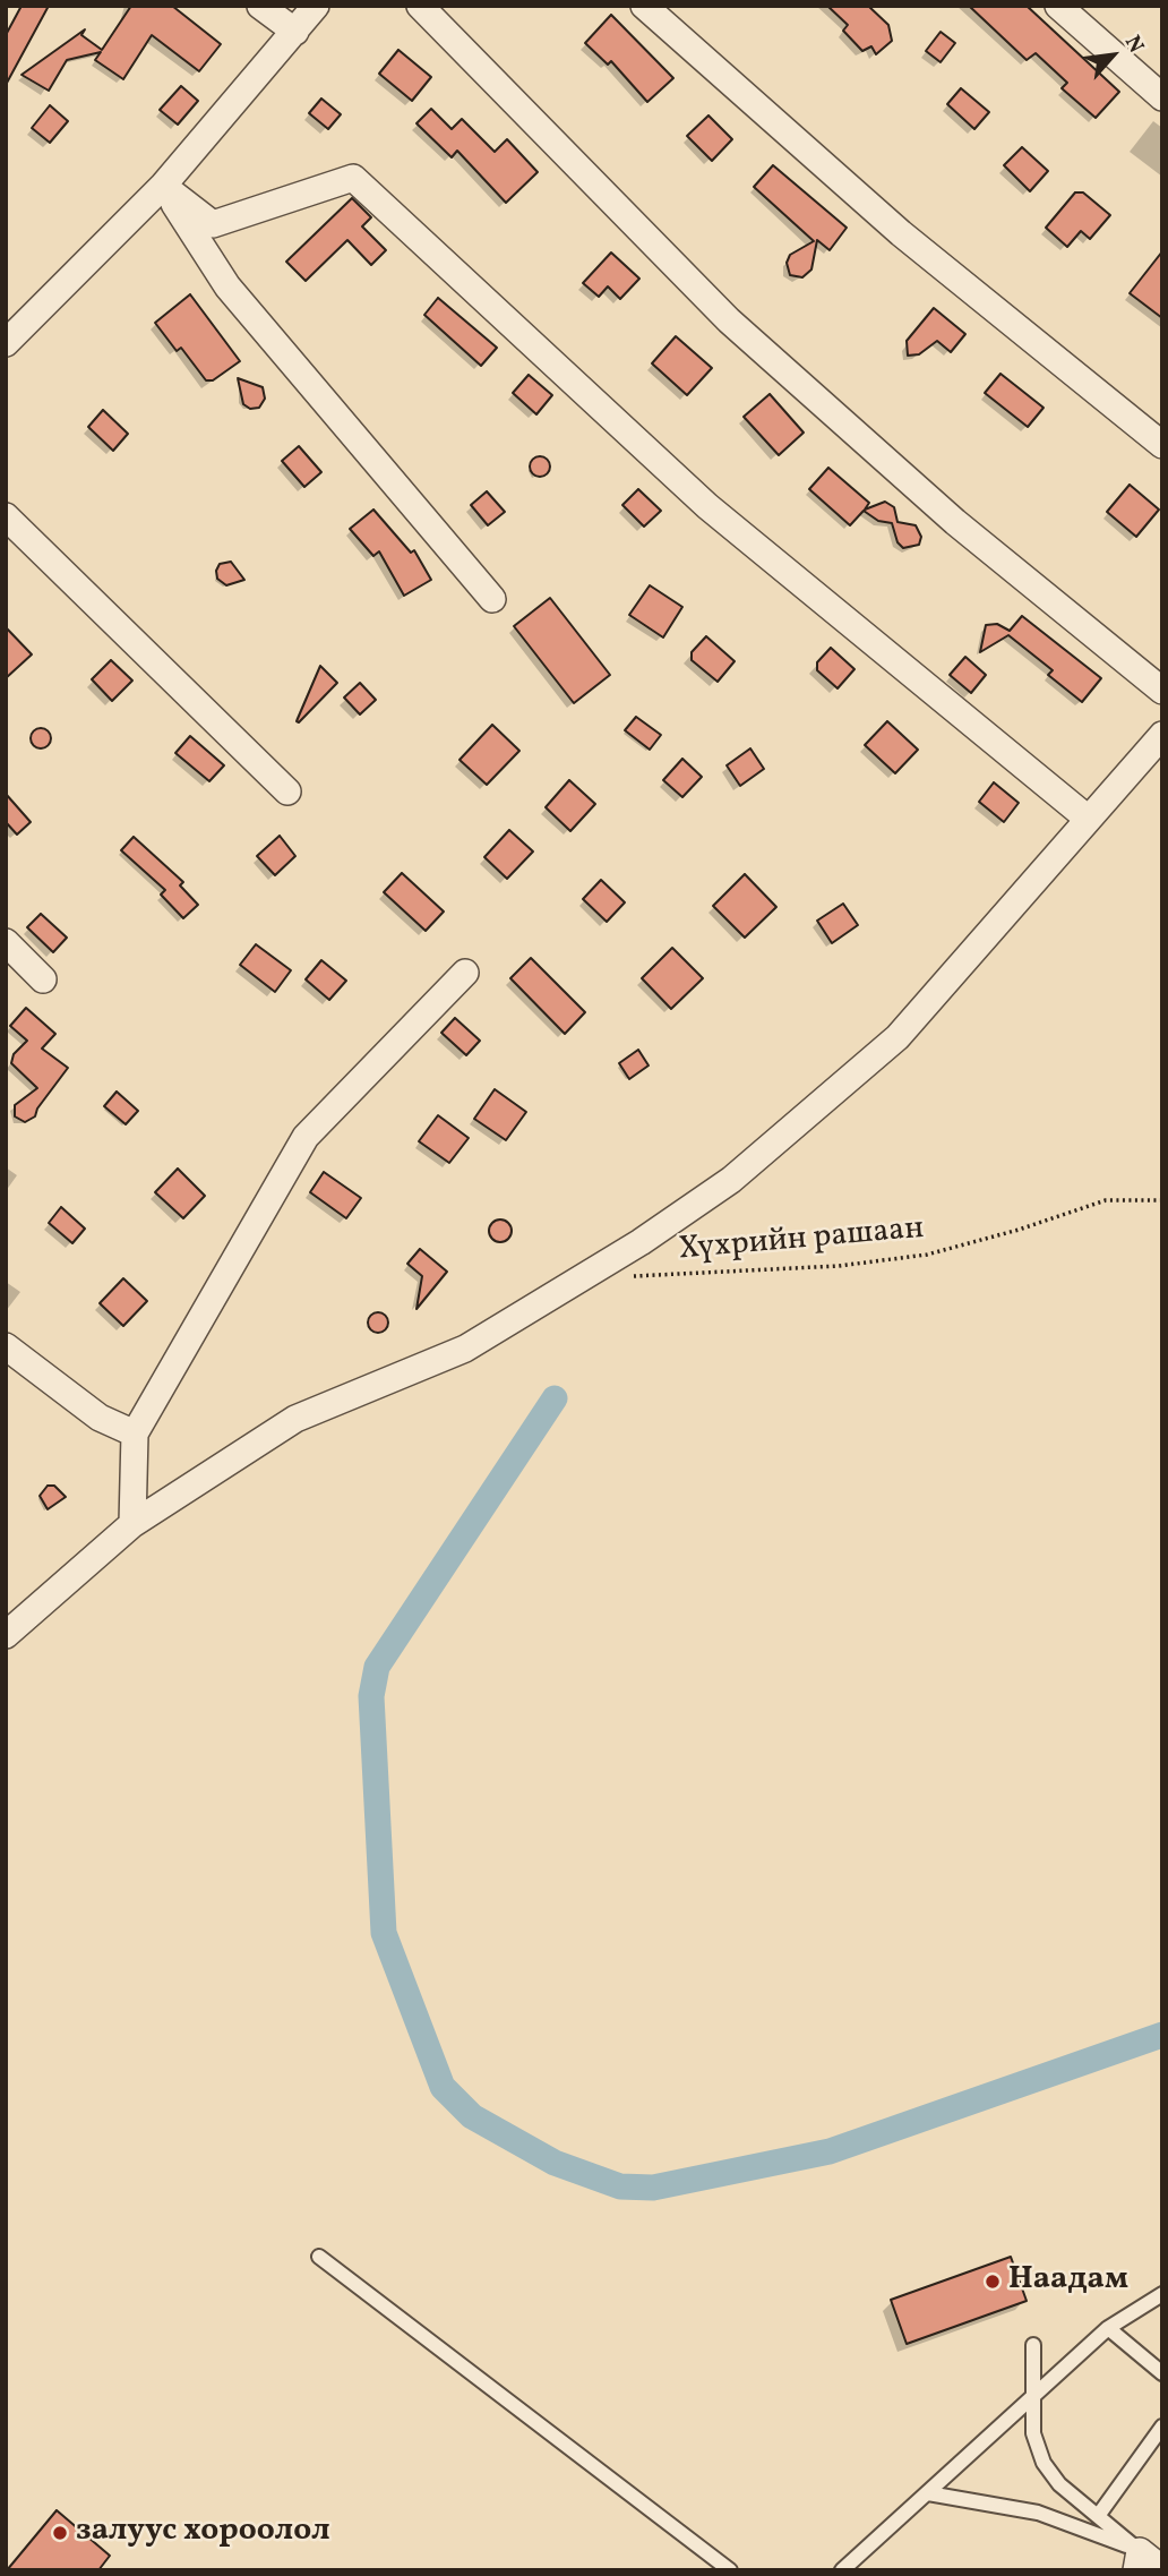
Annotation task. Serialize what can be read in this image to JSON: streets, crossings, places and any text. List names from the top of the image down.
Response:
{
  "streets": {
    "path": ["Хүхрийн рашаан"]
  },
  "places": ["Наадам", "залуус хороолол"],
  "north": "top right"
}
